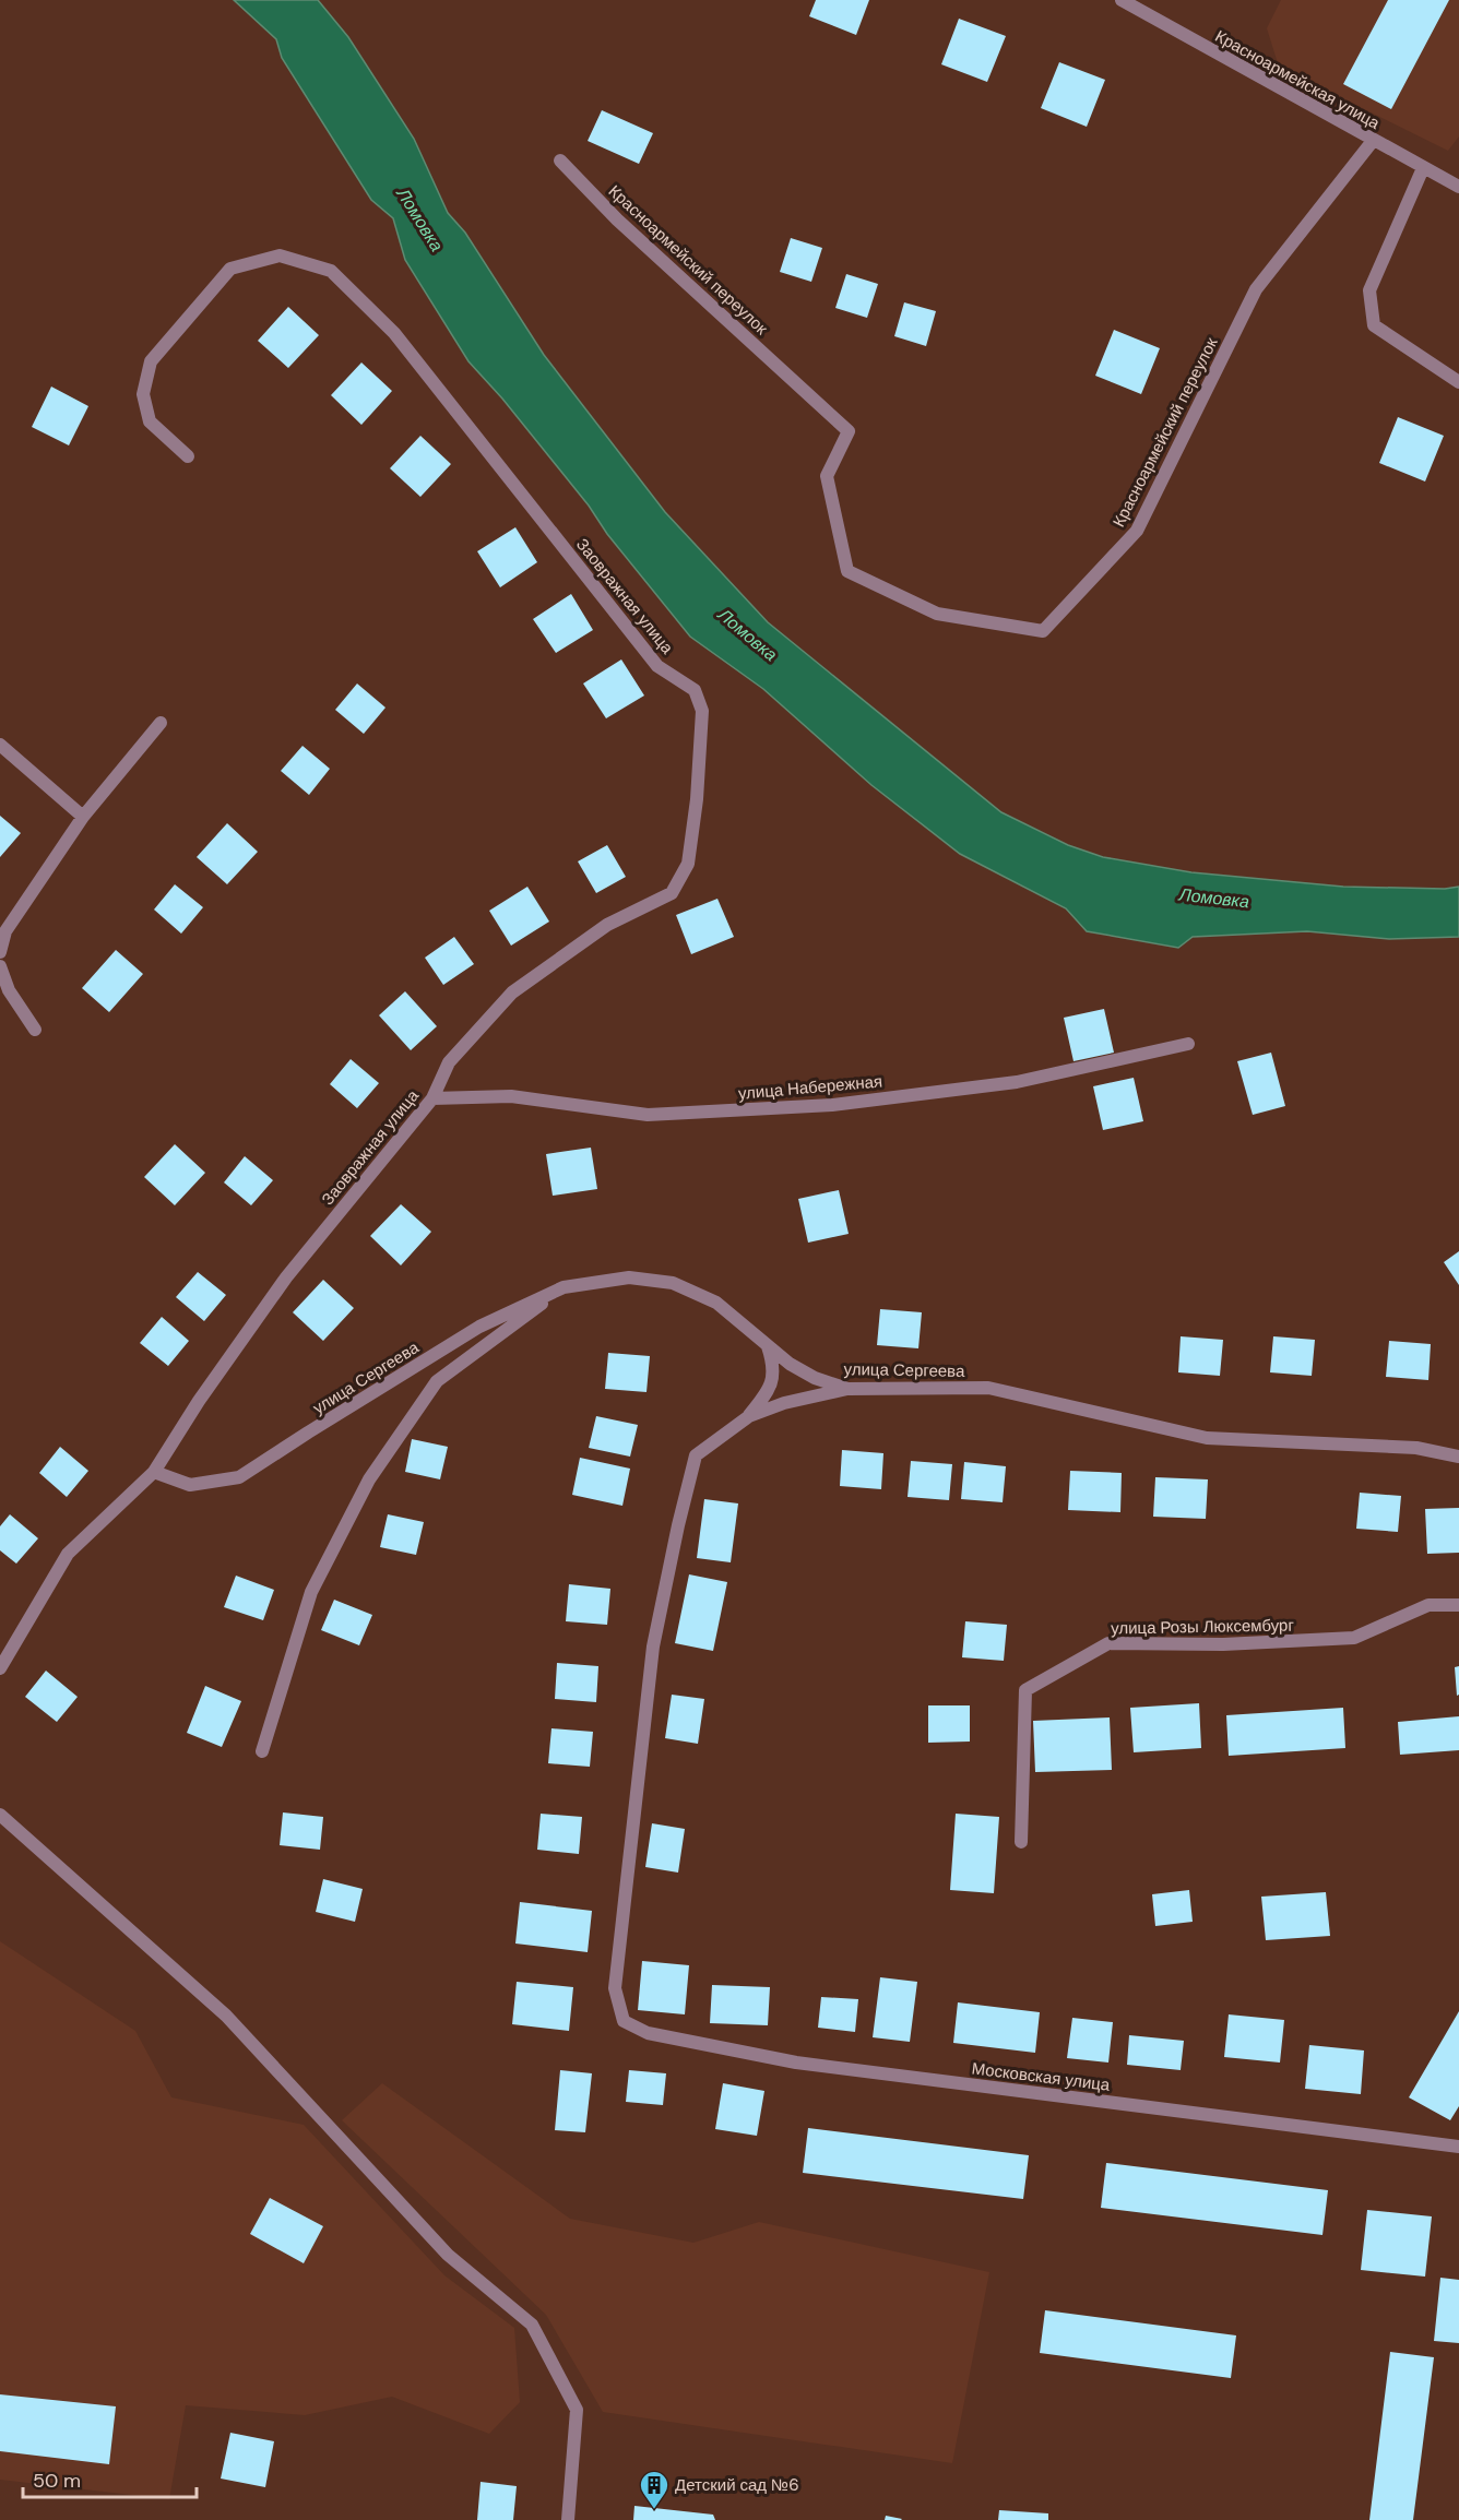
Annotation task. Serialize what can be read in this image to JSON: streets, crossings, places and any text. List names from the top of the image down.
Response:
{
  "streets": {
    "street": [
      "Красноармейская улица",
      "Красноармейский переулок",
      "Заовражная улица",
      "улица Набережная",
      "улица Сергеева",
      "улица Розы Люксембург",
      "Московская улица"
    ]
  },
  "crossings": [
    ["Красноармейская улица", "Красноармейский переулок"],
    ["Заовражная улица", "улица Набережная"],
    ["Заовражная улица", "улица Сергеева"]
  ],
  "water": ["Ломовка"],
  "places": {
    "building": ["Детский сад №6"]
  },
  "scale_bar": "50 m"
}
